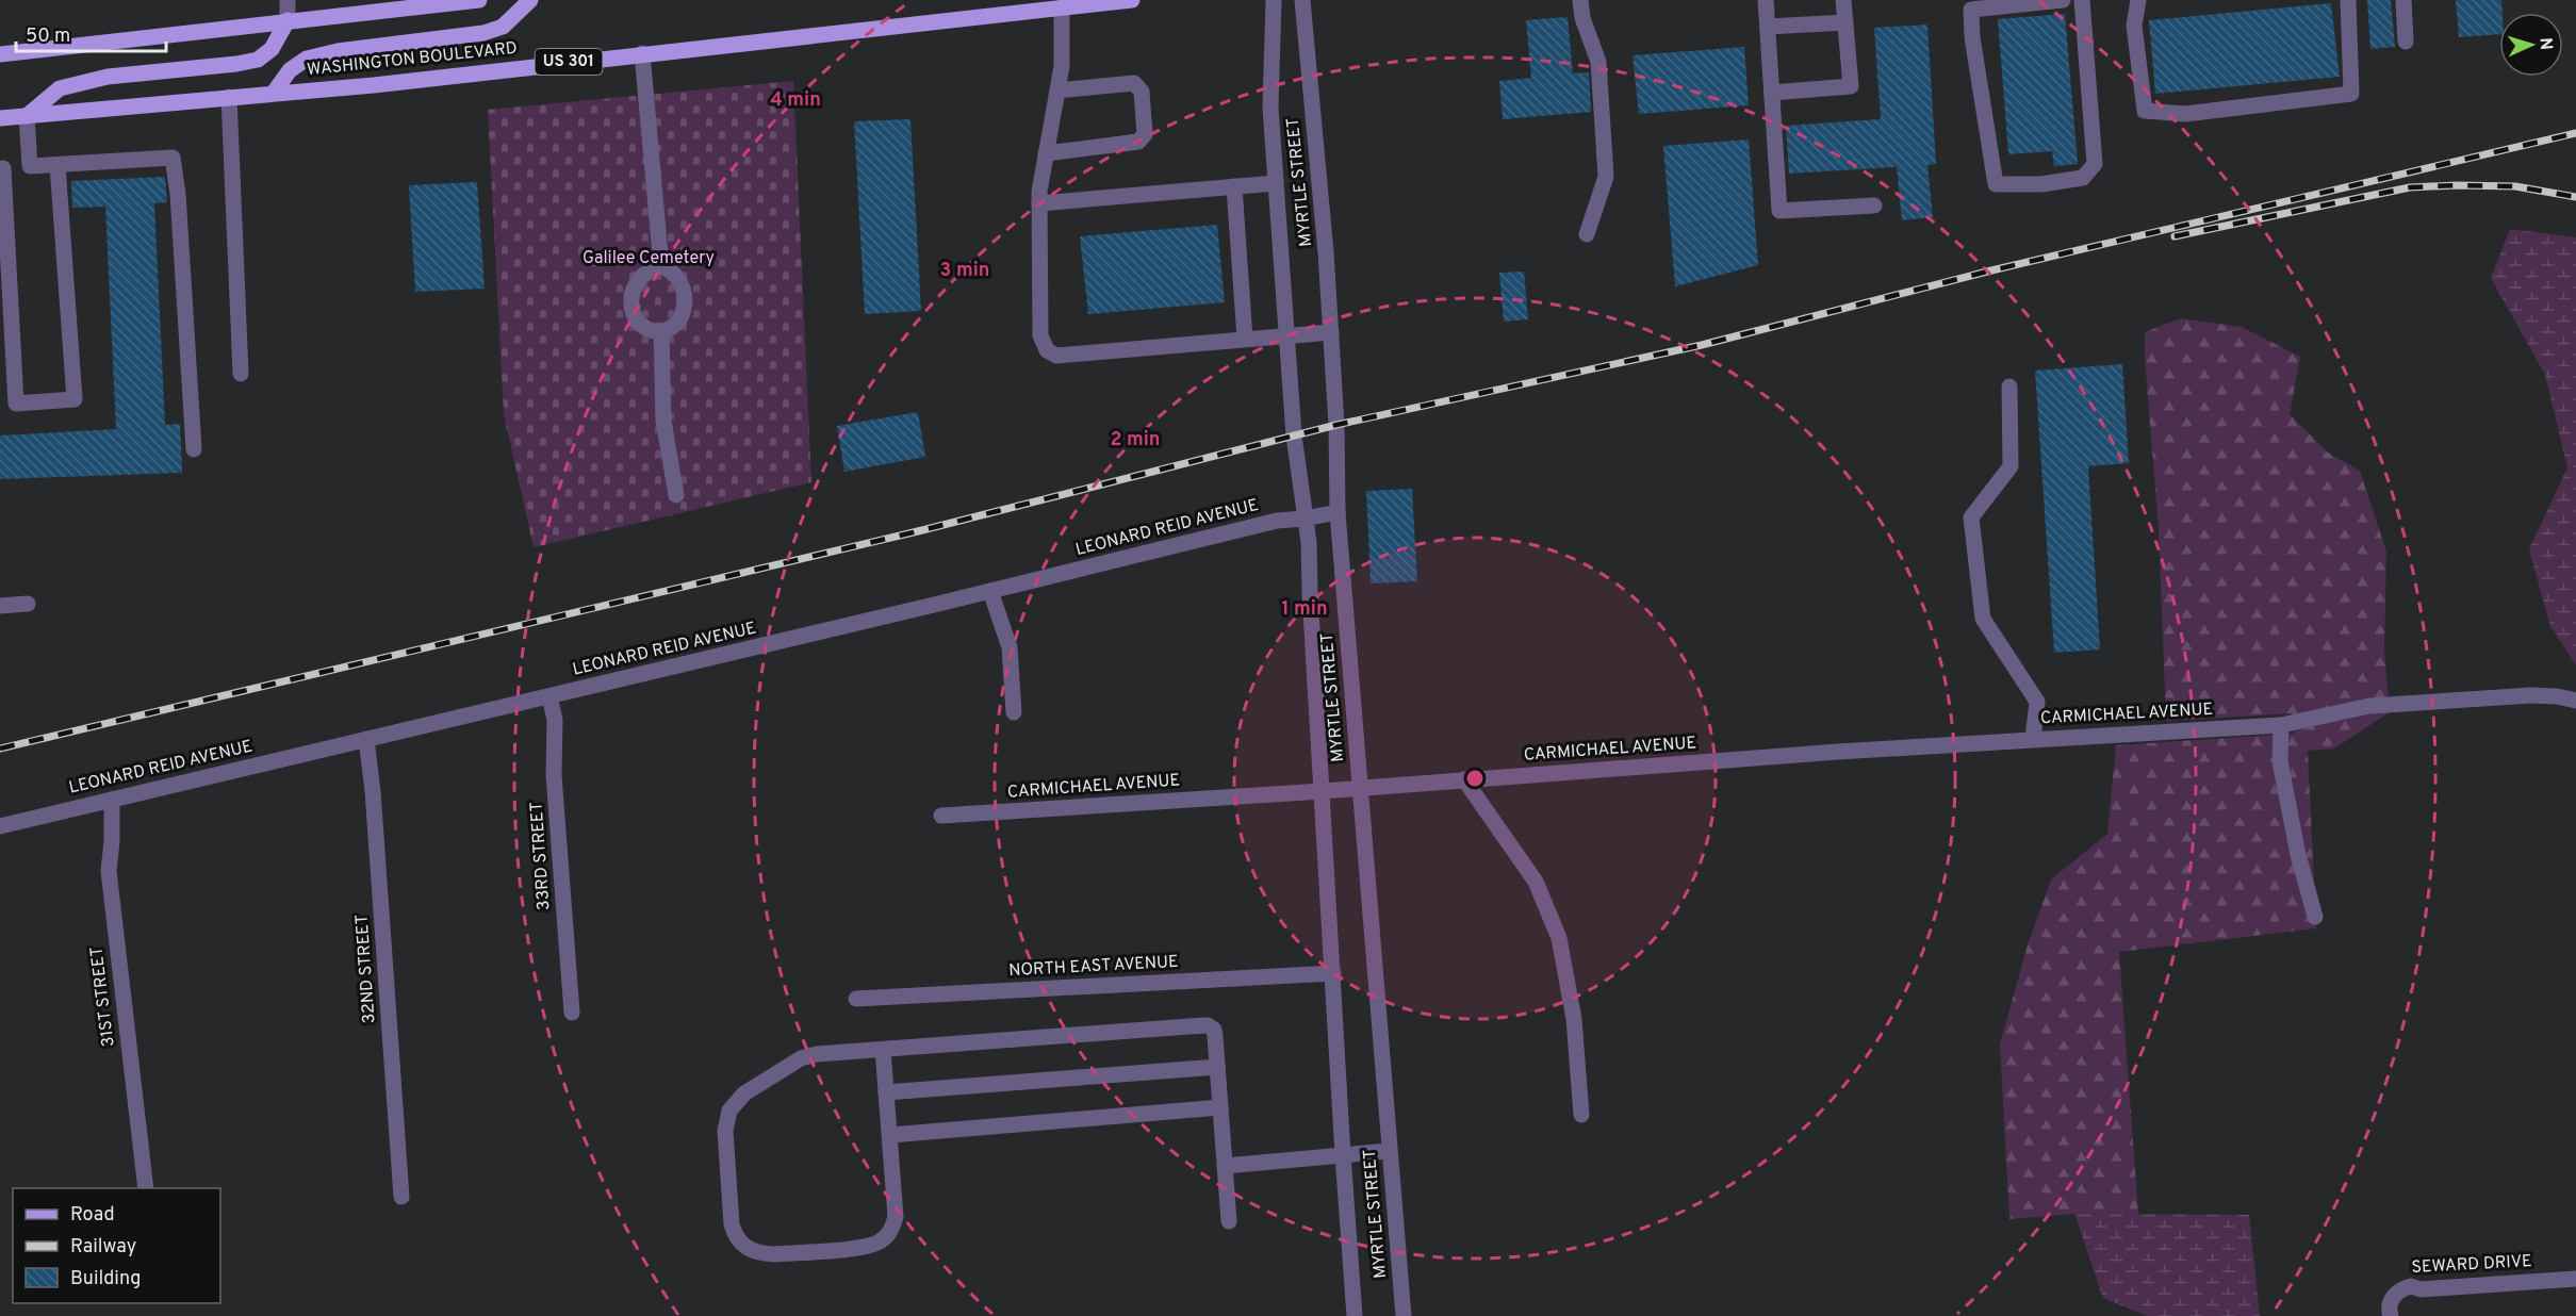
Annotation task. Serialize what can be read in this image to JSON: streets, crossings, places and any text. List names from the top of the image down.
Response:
{
  "streets": {
    "main road": ["WASHINGTON BOULEVARD", "US 301"],
    "street": [
      "MYRTLE STREET",
      "LEONARD REID AVENUE",
      "CARMICHAEL AVENUE",
      "33RD STREET",
      "NORTH EAST AVENUE",
      "32ND STREET",
      "31ST STREET",
      "SEWARD DRIVE"
    ]
  },
  "crossings": [
    ["MYRTLE STREET", "LEONARD REID AVENUE"],
    ["MYRTLE STREET", "CARMICHAEL AVENUE"],
    ["MYRTLE STREET", "NORTH EAST AVENUE"],
    ["LEONARD REID AVENUE", "33RD STREET"],
    ["LEONARD REID AVENUE", "32ND STREET"],
    ["LEONARD REID AVENUE", "31ST STREET"]
  ],
  "parks": ["Galilee Cemetery"],
  "legend": ["Road", "Railway", "Building"],
  "scale_bar": "50 m",
  "north": "right",
  "rings": [
    "4 min",
    "3 min",
    "2 min",
    "1 min"
  ]
}
